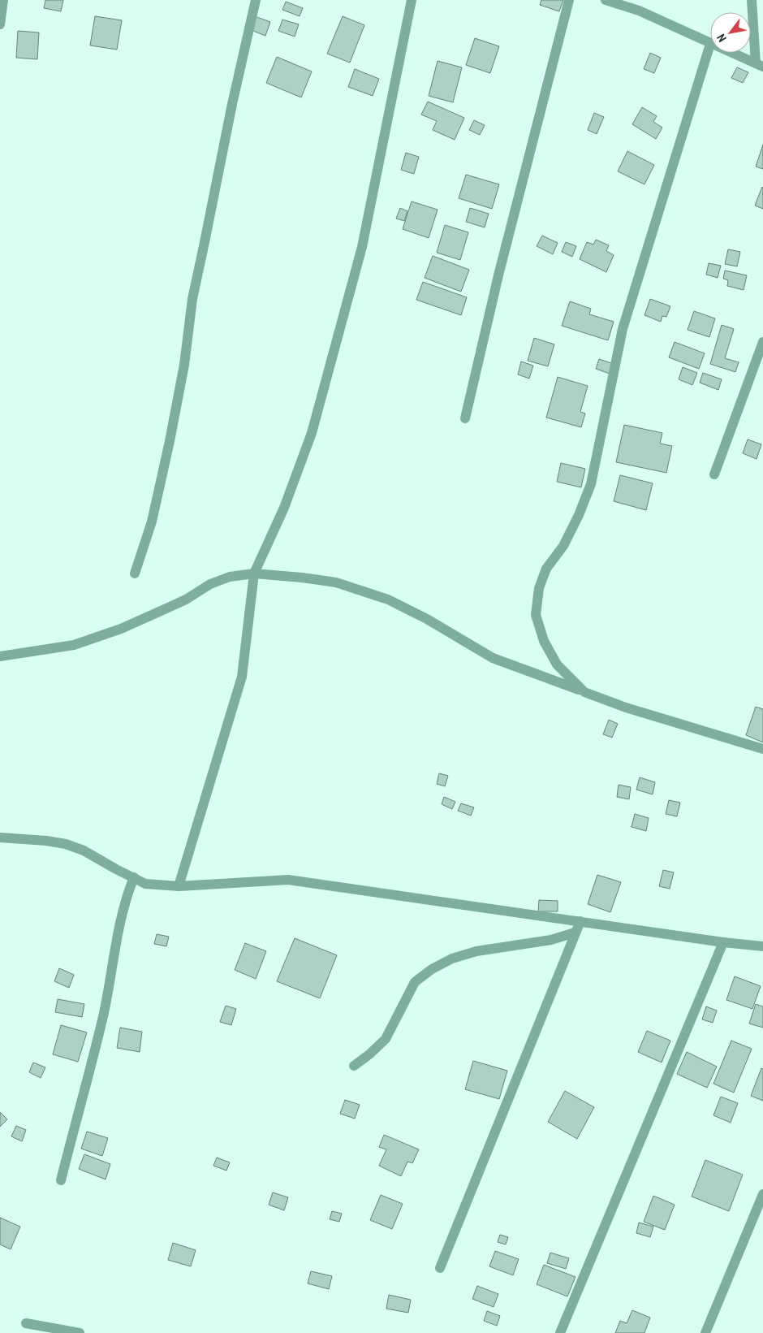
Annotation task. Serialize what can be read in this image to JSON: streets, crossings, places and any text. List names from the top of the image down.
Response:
{
  "north": "bottom left"
}
